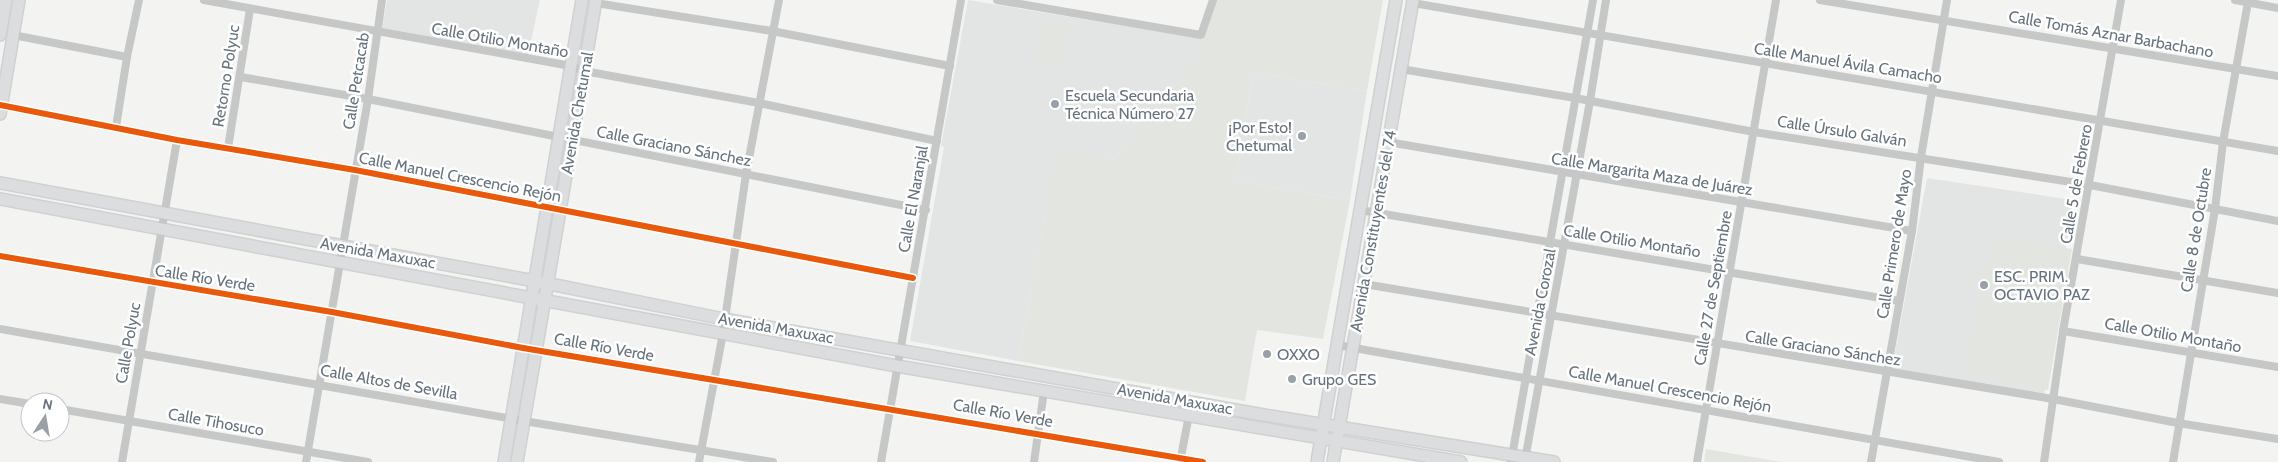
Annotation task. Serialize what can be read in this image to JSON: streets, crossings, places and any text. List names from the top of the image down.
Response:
{
  "streets": {
    "main road": ["Avenida Chetumal", "Avenida Constituyentes del 74", "Avenida Maxuxac"],
    "street": [
      "Calle Tomás Aznar Barbachano",
      "Calle Otilio Montaño",
      "Calle Manuel Ávila Camacho",
      "Retorno Polyuc",
      "Calle Petcacab",
      "Calle Úrsulo Galván",
      "Calle Graciano Sánchez",
      "Calle Margarita Maza de Juárez",
      "Calle Manuel Crescencio Rejón",
      "Calle 5 de Febrero",
      "Calle El Naranjal",
      "Calle 8 de Octubre",
      "Calle Primero de Mayo",
      "Calle Río Verde",
      "Calle 27 de Septiembre",
      "Avenida Corozal",
      "Calle Polyuc",
      "Calle Altos de Sevilla",
      "Calle Tihosuco"
    ]
  },
  "crossings": [
    ["Calle Tomás Aznar Barbachano", "Calle 5 de Febrero"],
    ["Calle Tomás Aznar Barbachano", "Calle 8 de Octubre"],
    ["Calle Tomás Aznar Barbachano", "Calle Primero de Mayo"],
    ["Calle Otilio Montaño", "Retorno Polyuc"],
    ["Calle Otilio Montaño", "Calle Petcacab"],
    ["Calle Otilio Montaño", "Avenida Chetumal"],
    ["Calle Otilio Montaño", "Calle 5 de Febrero"],
    ["Calle Otilio Montaño", "Calle El Naranjal"],
    ["Calle Otilio Montaño", "Calle 8 de Octubre"],
    ["Calle Otilio Montaño", "Avenida Constituyentes del 74"],
    ["Calle Otilio Montaño", "Calle Primero de Mayo"],
    ["Calle Otilio Montaño", "Calle 27 de Septiembre"],
    ["Calle Otilio Montaño", "Avenida Corozal"],
    ["Calle Manuel Ávila Camacho", "Calle 5 de Febrero"],
    ["Calle Manuel Ávila Camacho", "Calle 8 de Octubre"],
    ["Calle Manuel Ávila Camacho", "Avenida Constituyentes del 74"],
    ["Calle Manuel Ávila Camacho", "Calle Primero de Mayo"],
    ["Calle Manuel Ávila Camacho", "Calle 27 de Septiembre"],
    ["Calle Manuel Ávila Camacho", "Avenida Corozal"],
    ["Retorno Polyuc", "Calle Graciano Sánchez"],
    ["Retorno Polyuc", "Calle Manuel Crescencio Rejón"],
    ["Calle Petcacab", "Calle Graciano Sánchez"],
    ["Calle Petcacab", "Calle Manuel Crescencio Rejón"],
    ["Calle Petcacab", "Avenida Maxuxac"],
    ["Calle Petcacab", "Calle Río Verde"],
    ["Calle Petcacab", "Calle Altos de Sevilla"],
    ["Calle Petcacab", "Calle Tihosuco"],
    ["Avenida Chetumal", "Calle Graciano Sánchez"],
    ["Avenida Chetumal", "Calle Manuel Crescencio Rejón"],
    ["Avenida Chetumal", "Avenida Maxuxac"],
    ["Avenida Chetumal", "Calle Río Verde"],
    ["Avenida Chetumal", "Calle Altos de Sevilla"],
    ["Calle Úrsulo Galván", "Calle 5 de Febrero"],
    ["Calle Úrsulo Galván", "Calle 8 de Octubre"],
    ["Calle Úrsulo Galván", "Avenida Constituyentes del 74"],
    ["Calle Úrsulo Galván", "Calle Primero de Mayo"],
    ["Calle Úrsulo Galván", "Calle 27 de Septiembre"],
    ["Calle Úrsulo Galván", "Avenida Corozal"],
    ["Calle Graciano Sánchez", "Calle 5 de Febrero"],
    ["Calle Graciano Sánchez", "Calle El Naranjal"],
    ["Calle Graciano Sánchez", "Calle 8 de Octubre"],
    ["Calle Graciano Sánchez", "Avenida Constituyentes del 74"],
    ["Calle Graciano Sánchez", "Calle Primero de Mayo"],
    ["Calle Graciano Sánchez", "Calle 27 de Septiembre"],
    ["Calle Graciano Sánchez", "Avenida Corozal"],
    ["Calle Margarita Maza de Juárez", "Avenida Constituyentes del 74"],
    ["Calle Margarita Maza de Juárez", "Calle Primero de Mayo"],
    ["Calle Margarita Maza de Juárez", "Calle 27 de Septiembre"],
    ["Calle Margarita Maza de Juárez", "Avenida Corozal"],
    ["Calle Manuel Crescencio Rejón", "Calle El Naranjal"],
    ["Calle Manuel Crescencio Rejón", "Avenida Constituyentes del 74"],
    ["Calle Manuel Crescencio Rejón", "Calle Primero de Mayo"],
    ["Calle Manuel Crescencio Rejón", "Calle 27 de Septiembre"],
    ["Calle Manuel Crescencio Rejón", "Avenida Corozal"],
    ["Calle Manuel Crescencio Rejón", "Calle Polyuc"],
    ["Calle El Naranjal", "Avenida Maxuxac"],
    ["Calle El Naranjal", "Calle Río Verde"],
    ["Avenida Constituyentes del 74", "Avenida Maxuxac"],
    ["Avenida Maxuxac", "Avenida Corozal"],
    ["Avenida Maxuxac", "Calle Polyuc"],
    ["Calle Río Verde", "Calle Polyuc"],
    ["Calle Polyuc", "Calle Altos de Sevilla"],
    ["Calle Polyuc", "Calle Tihosuco"]
  ],
  "places": [
    "Escuela Secundaria Técnica Número 27",
    "¡Por Esto! Chetumal",
    "ESC. PRIM. OCTAVIO PAZ",
    "OXXO",
    "Grupo GES"
  ],
  "north": "top"
}
